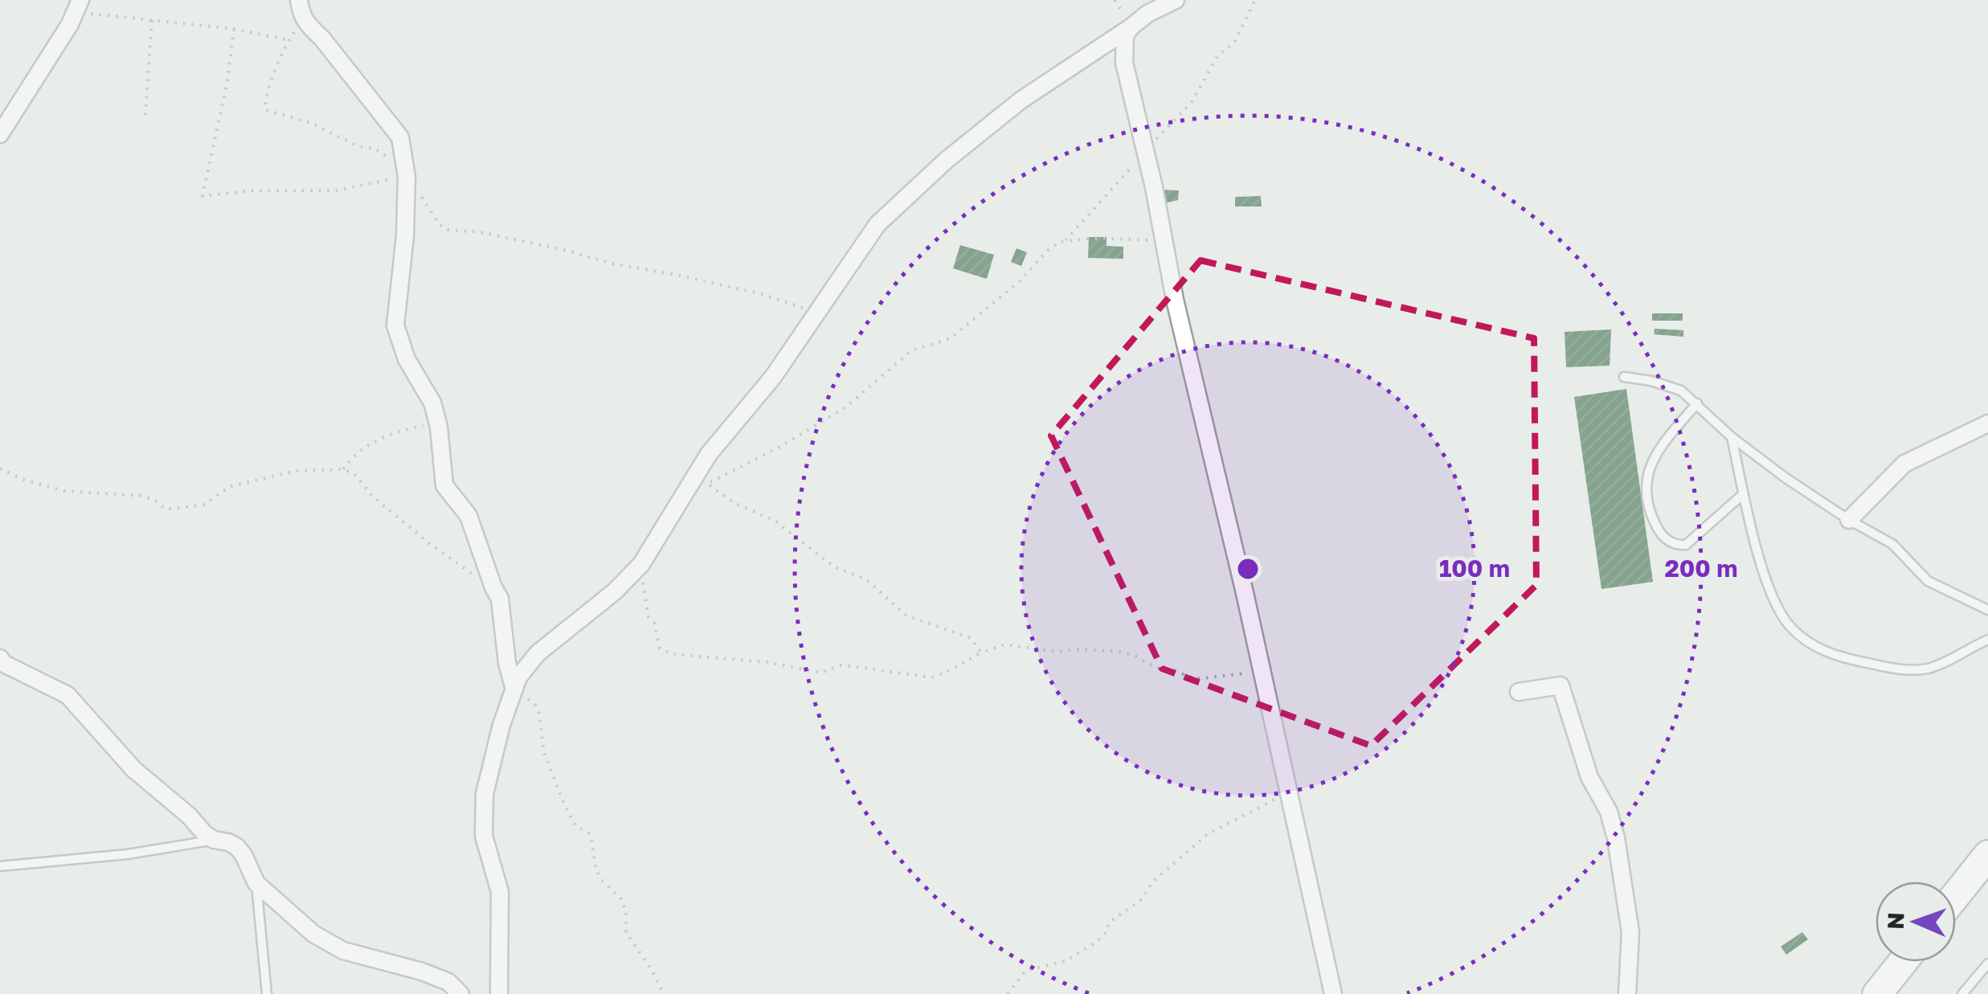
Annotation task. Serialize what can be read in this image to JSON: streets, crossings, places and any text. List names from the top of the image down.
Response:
{
  "north": "left",
  "rings": ["100 m", "200 m"]
}
